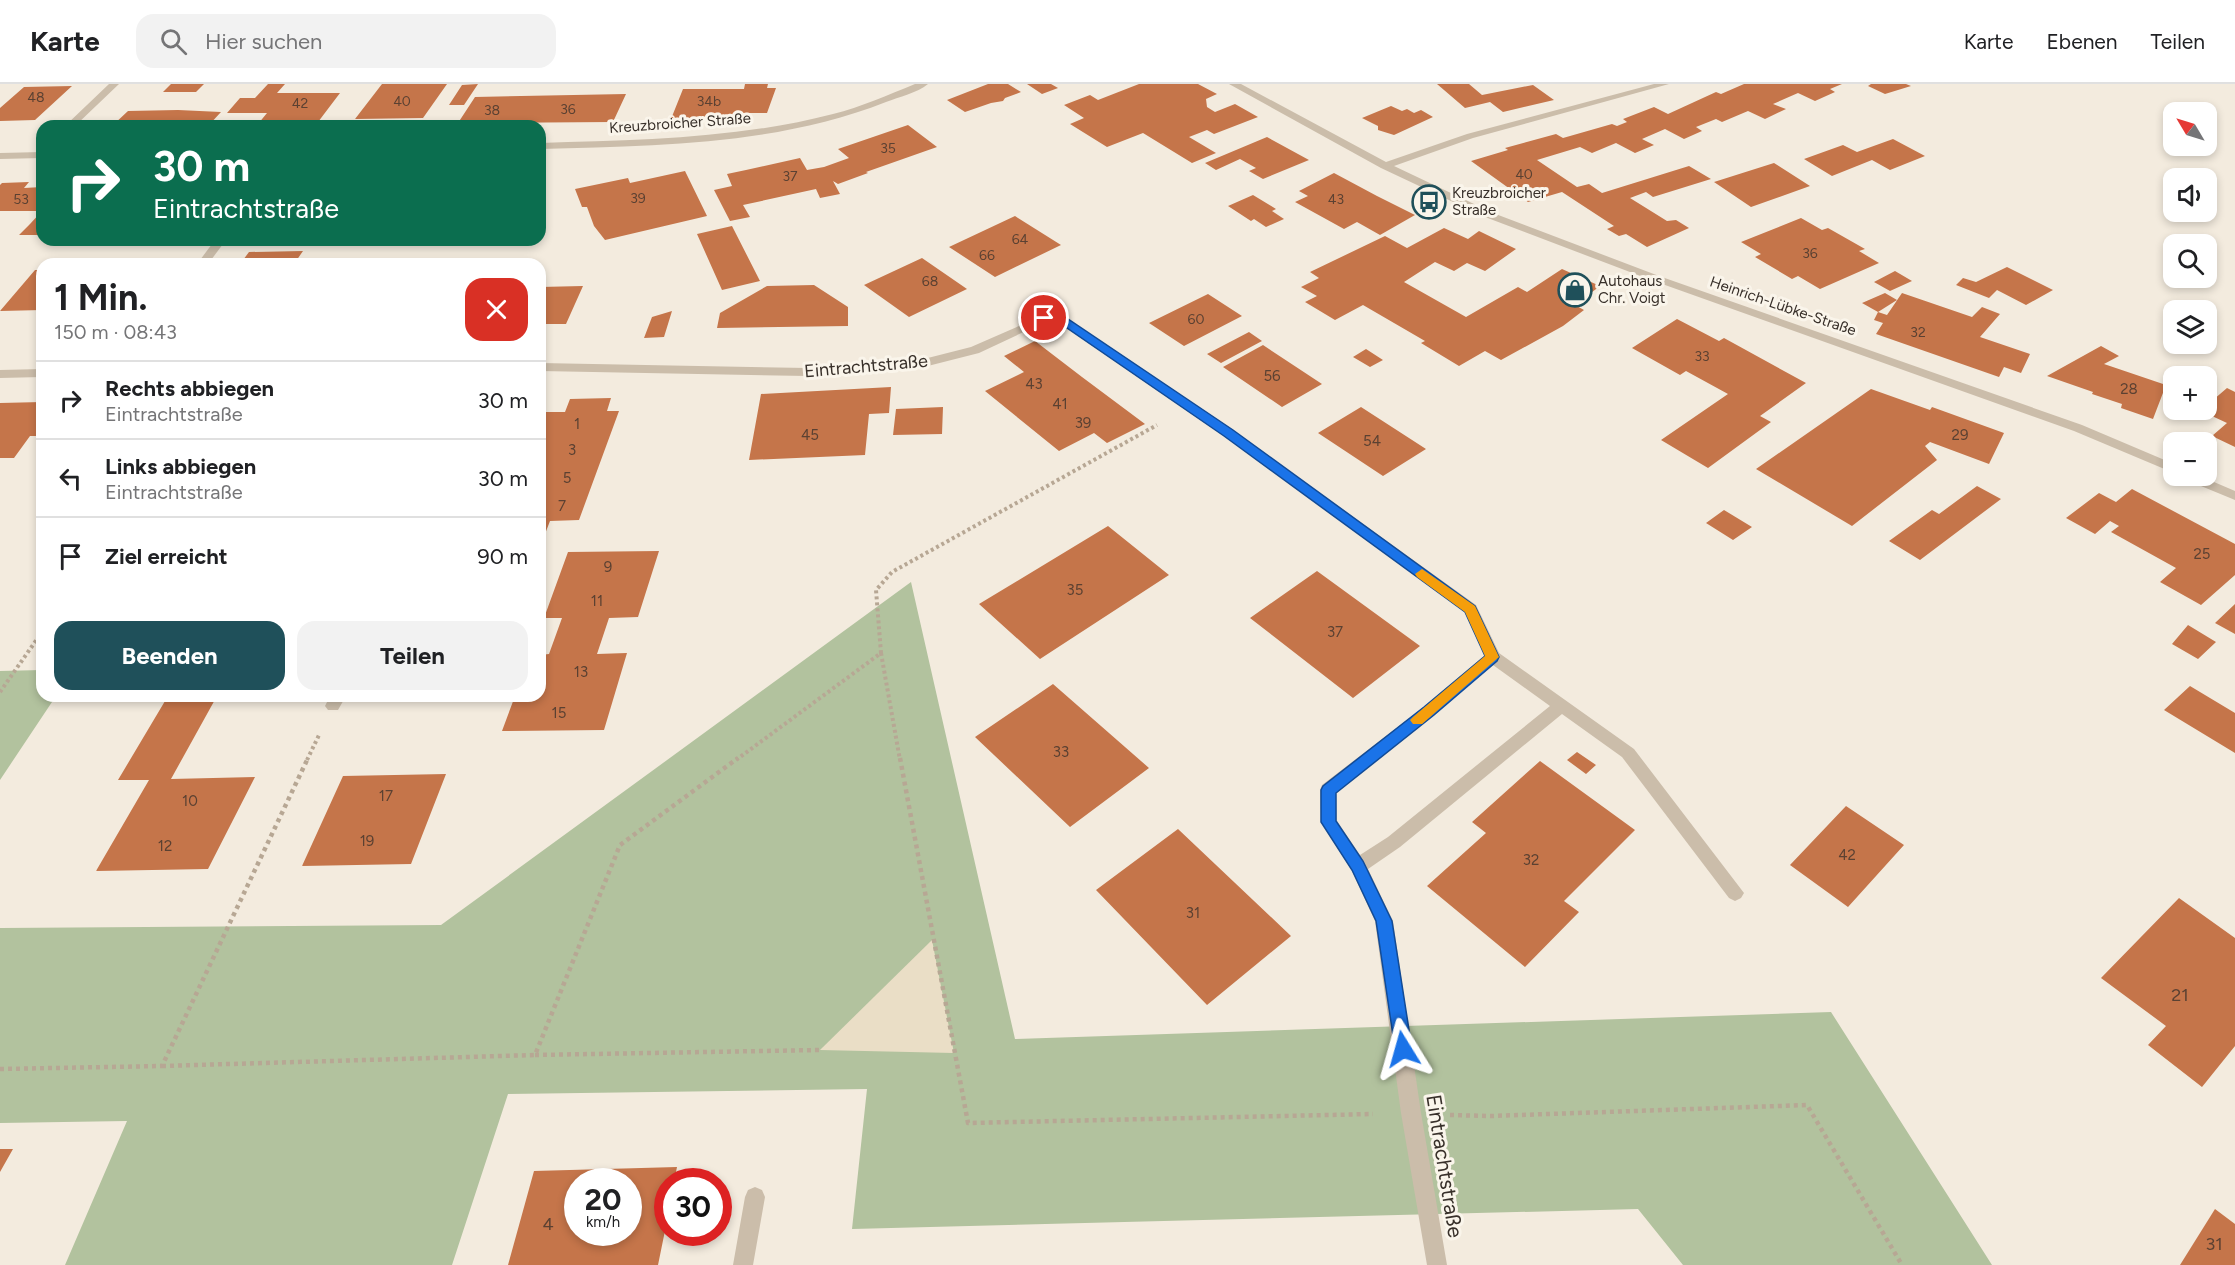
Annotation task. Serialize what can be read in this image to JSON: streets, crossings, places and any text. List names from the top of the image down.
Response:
{
  "streets": {
    "street": ["Kreuzbroicher Straße", "Heinrich-Lübke-Straße", "Eintrachtstraße"]
  },
  "places": {
    "bus stop": ["Kreuzbroicher Straße"],
    "shop": ["Autohaus Chr. Voigt"]
  },
  "house_numbers": [
    "48",
    "40",
    "34b",
    "42",
    "36",
    "38",
    "35",
    "40",
    "37",
    "39",
    "53",
    "43",
    "64",
    "36",
    "66",
    "68",
    "60",
    "32",
    "33",
    "56",
    "43",
    "28",
    "41",
    "39",
    "1",
    "45",
    "29",
    "54",
    "3",
    "5",
    "7",
    "25",
    "9",
    "35",
    "11",
    "37",
    "13",
    "15",
    "33",
    "17",
    "10",
    "19",
    "12",
    "42",
    "32",
    "31",
    "21",
    "4",
    "31"
  ],
  "north": "top left",
  "page": {
    "header": "Karte",
    "search": "Hier suchen",
    "nav": ["Karte", "Ebenen", "Teilen"],
    "map_buttons": ["+", "−"],
    "turn": ["30 m", "Eintrachtstraße"],
    "heading": ["1 Min.", "150 m · 08:43"],
    "list": [
      {
        "name": "Rechts abbiegen",
        "note": "Eintrachtstraße",
        "value": "30 m"
      },
      {
        "name": "Links abbiegen",
        "note": "Eintrachtstraße",
        "value": "30 m"
      },
      {
        "name": "Ziel erreicht",
        "value": "90 m"
      }
    ],
    "buttons": ["Beenden", "Teilen"],
    "speed": "20 km/h",
    "limit": "30"
  }
}
